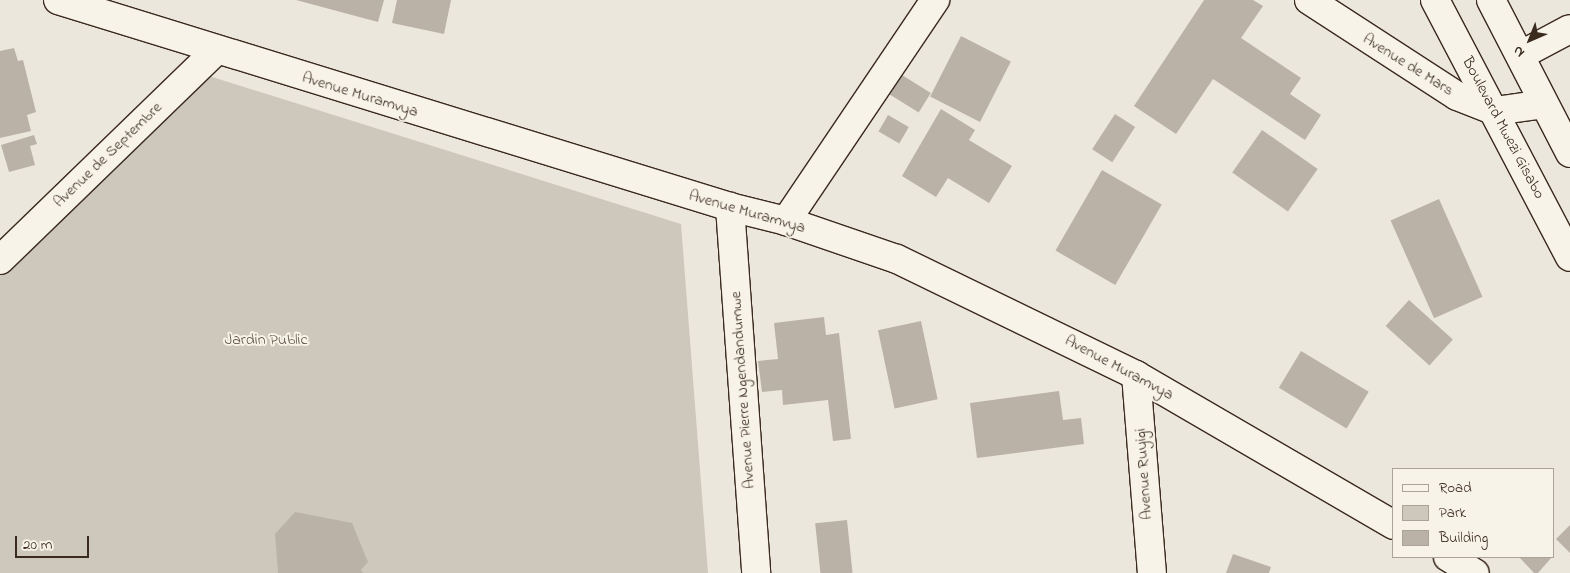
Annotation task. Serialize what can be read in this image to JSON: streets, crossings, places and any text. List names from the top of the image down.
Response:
{
  "streets": {
    "street": [
      "Avenue de Mars",
      "Avenue Muramvya",
      "Boulevard Mwezi Gisabo",
      "Avenue de Septembre",
      "Avenue Pierre Ngendandumwe",
      "Avenue Ruyigi"
    ]
  },
  "crossings": [
    ["Avenue de Mars", "Boulevard Mwezi Gisabo"],
    ["Avenue Muramvya", "Avenue de Septembre"],
    ["Avenue Muramvya", "Avenue Pierre Ngendandumwe"],
    ["Avenue Muramvya", "Avenue Ruyigi"]
  ],
  "parks": ["Jardin Public"],
  "legend": ["Road", "Park", "Building"],
  "scale_bar": "20 m",
  "north": "bottom left"
}
